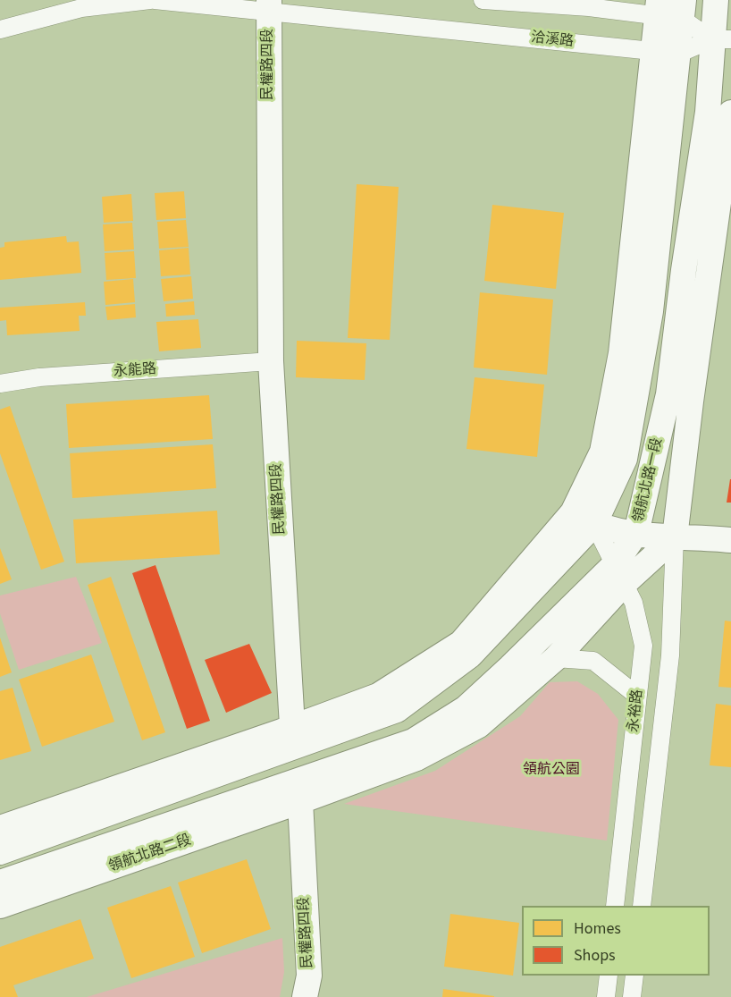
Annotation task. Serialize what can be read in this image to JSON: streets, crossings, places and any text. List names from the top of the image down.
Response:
{
  "streets": {
    "street": [
      "洽溪路",
      "民權路四段",
      "永能路",
      "領航北路一段",
      "永裕路",
      "領航北路二段"
    ]
  },
  "crossings": [
    ["洽溪路", "民權路四段"],
    ["洽溪路", "領航北路一段"],
    ["民權路四段", "永能路"],
    ["民權路四段", "領航北路一段"],
    ["民權路四段", "領航北路二段"],
    ["領航北路一段", "永裕路"],
    ["領航北路一段", "領航北路二段"]
  ],
  "parks": ["領航公園"],
  "legend": ["Homes", "Shops"]
}
